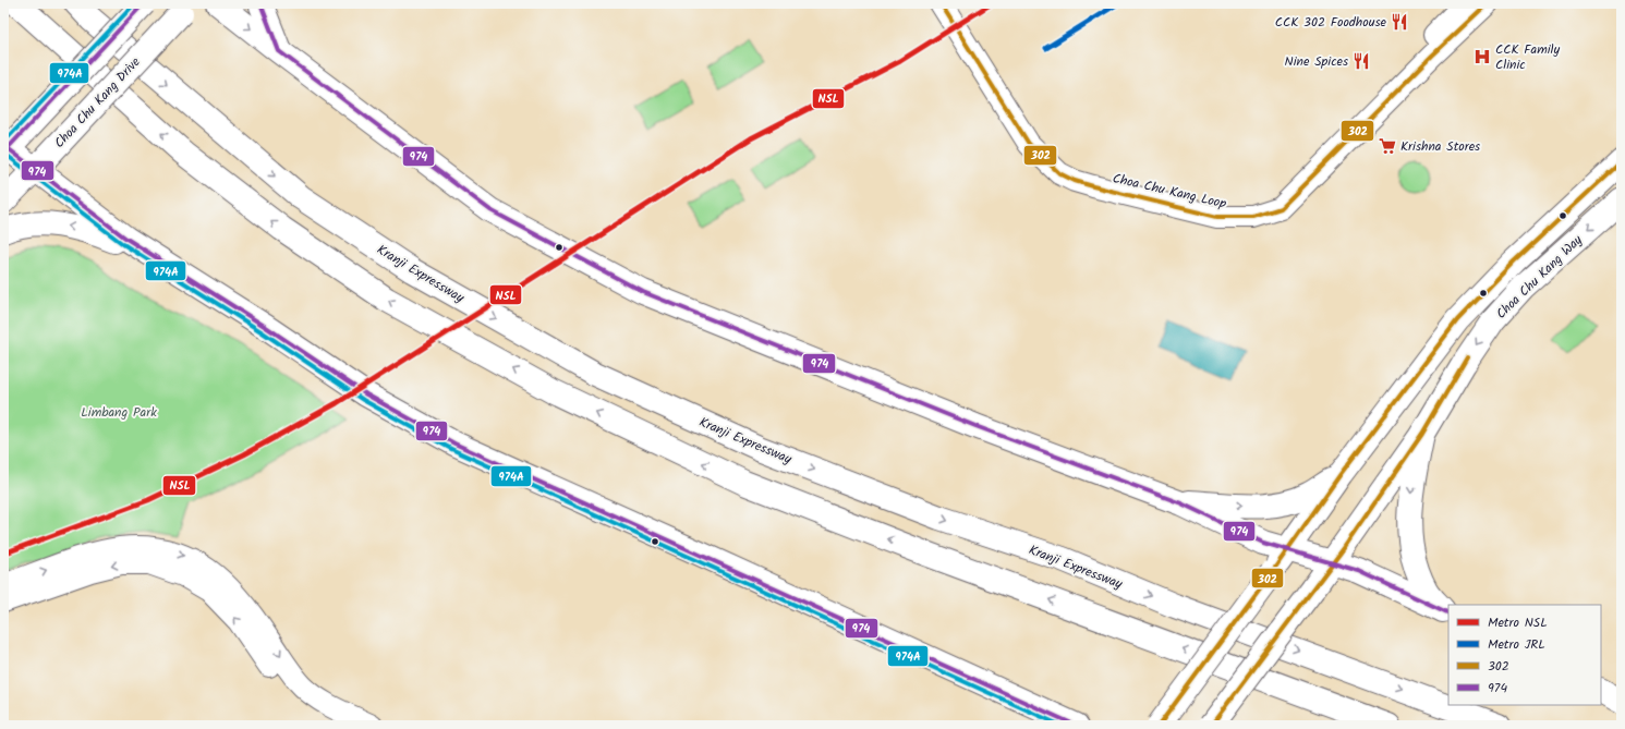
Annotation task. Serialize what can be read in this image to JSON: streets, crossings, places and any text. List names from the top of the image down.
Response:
{
  "streets": {
    "main road": ["Choa Chu Kang Drive", "Kranji Expressway", "Choa Chu Kang Way"],
    "street": ["Choa Chu Kang Loop"]
  },
  "parks": ["Limbang Park"],
  "places": {
    "restaurant": ["CCK 302 Foodhouse", "Nine Spices"],
    "hospital": ["CCK Family Clinic"],
    "supermarket": ["Krishna Stores"]
  },
  "lines": [
    "metro line NSL",
    "metro line JRL",
    "transit line 302",
    "transit line 974",
    "transit line 974A"
  ],
  "legend": [
    "Metro NSL",
    "Metro JRL",
    "302",
    "974"
  ]
}
